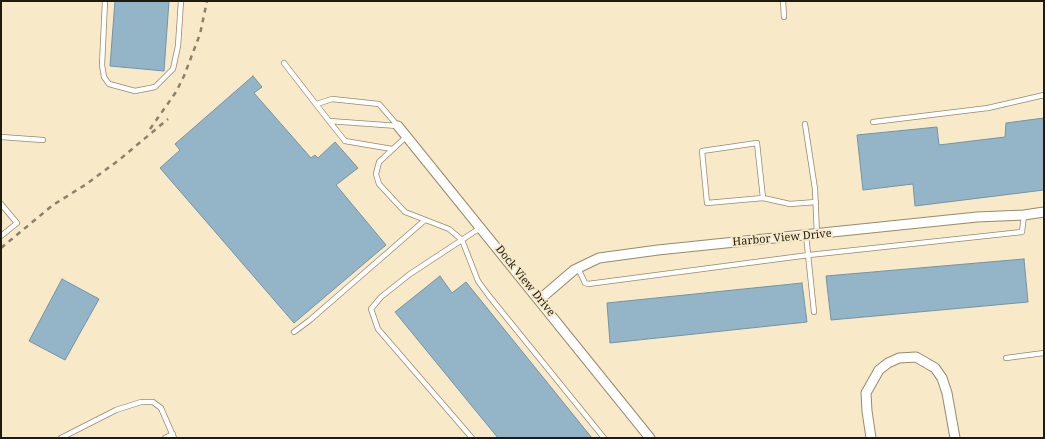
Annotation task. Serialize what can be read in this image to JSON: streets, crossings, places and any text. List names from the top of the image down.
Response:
{
  "streets": {
    "street": ["Harbor View Drive", "Dock View Drive"]
  },
  "crossings": [
    ["Harbor View Drive", "Dock View Drive"]
  ]
}
